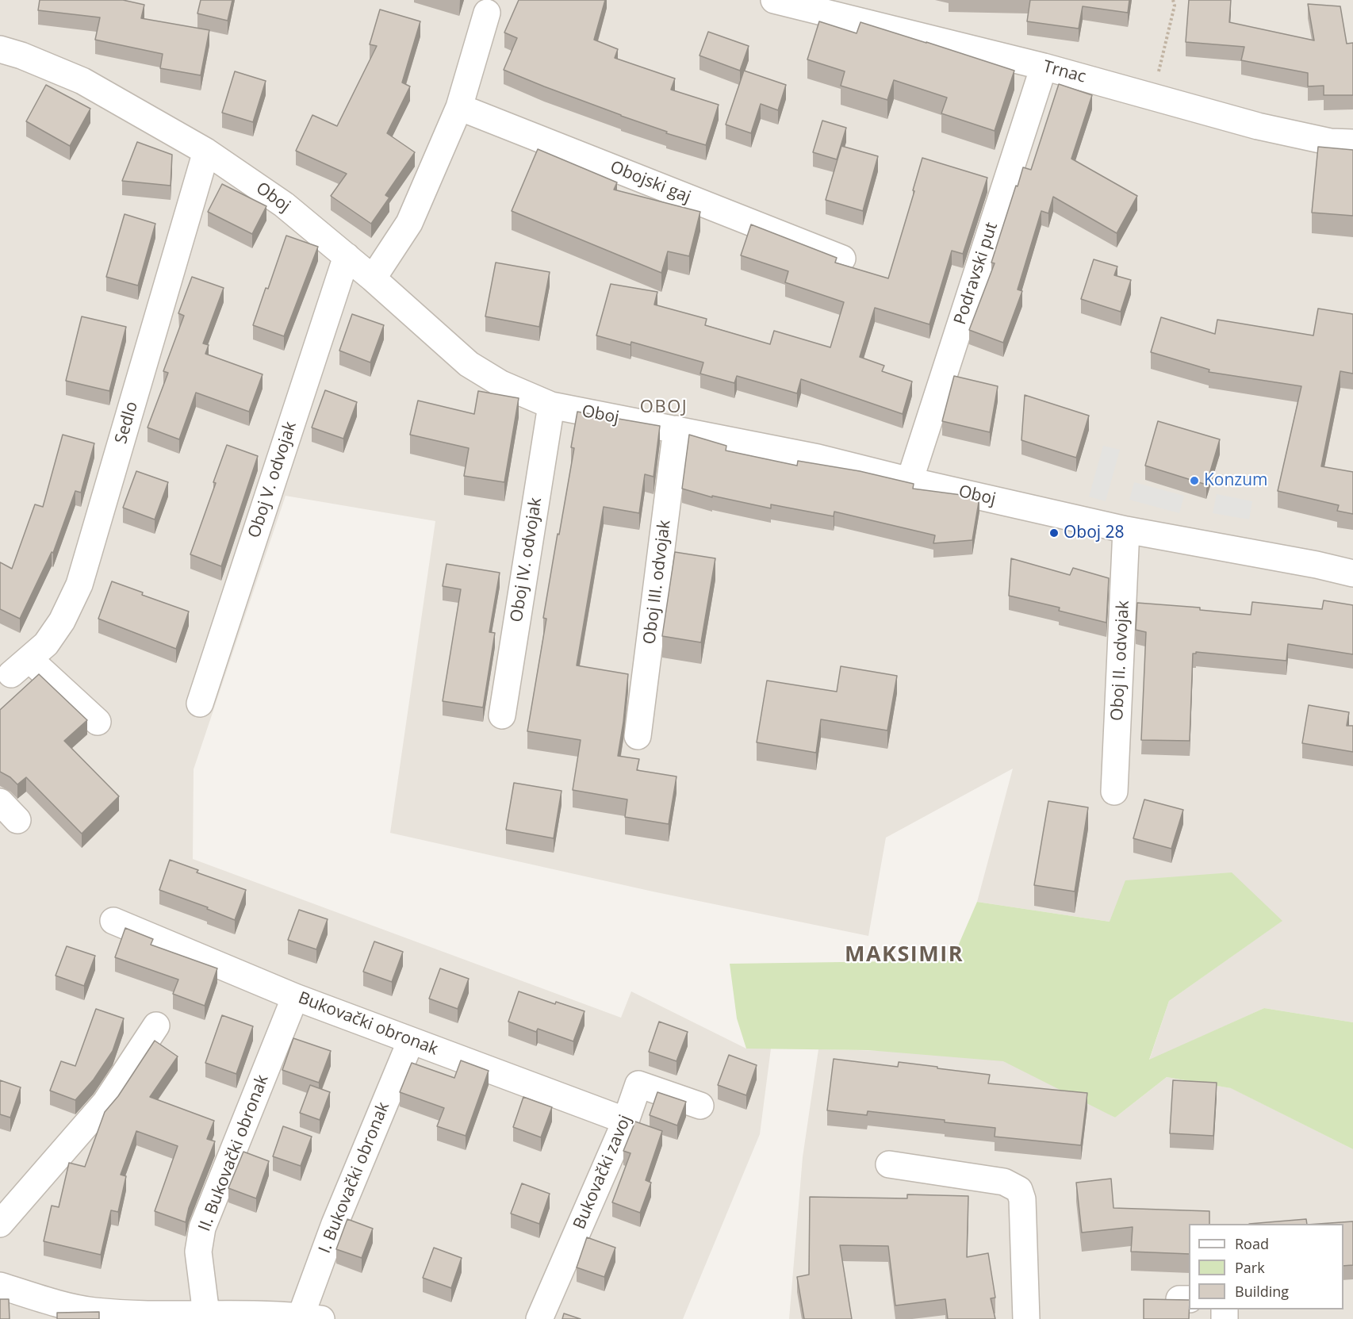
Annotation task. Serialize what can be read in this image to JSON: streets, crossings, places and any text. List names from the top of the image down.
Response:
{
  "streets": {
    "street": [
      "Trnac",
      "Obojski gaj",
      "Oboj",
      "Podravski put",
      "Sedlo",
      "Oboj V. odvojak",
      "Oboj IV. odvojak",
      "Oboj III. odvojak",
      "Oboj II. odvojak",
      "Bukovački obronak",
      "II. Bukovački obronak",
      "Bukovački zavoj",
      "I. Bukovački obronak"
    ]
  },
  "crossings": [
    ["Trnac", "Podravski put"],
    ["Oboj", "Podravski put"],
    ["Oboj", "Sedlo"],
    ["Oboj", "Oboj V. odvojak"],
    ["Oboj", "Oboj IV. odvojak"],
    ["Oboj", "Oboj III. odvojak"],
    ["Oboj", "Oboj II. odvojak"],
    ["Bukovački obronak", "II. Bukovački obronak"],
    ["Bukovački obronak", "Bukovački zavoj"],
    ["Bukovački obronak", "I. Bukovački obronak"]
  ],
  "districts": ["OBOJ", "MAKSIMIR"],
  "places": ["Konzum", "Oboj 28"],
  "legend": ["Road", "Park", "Building"]
}
